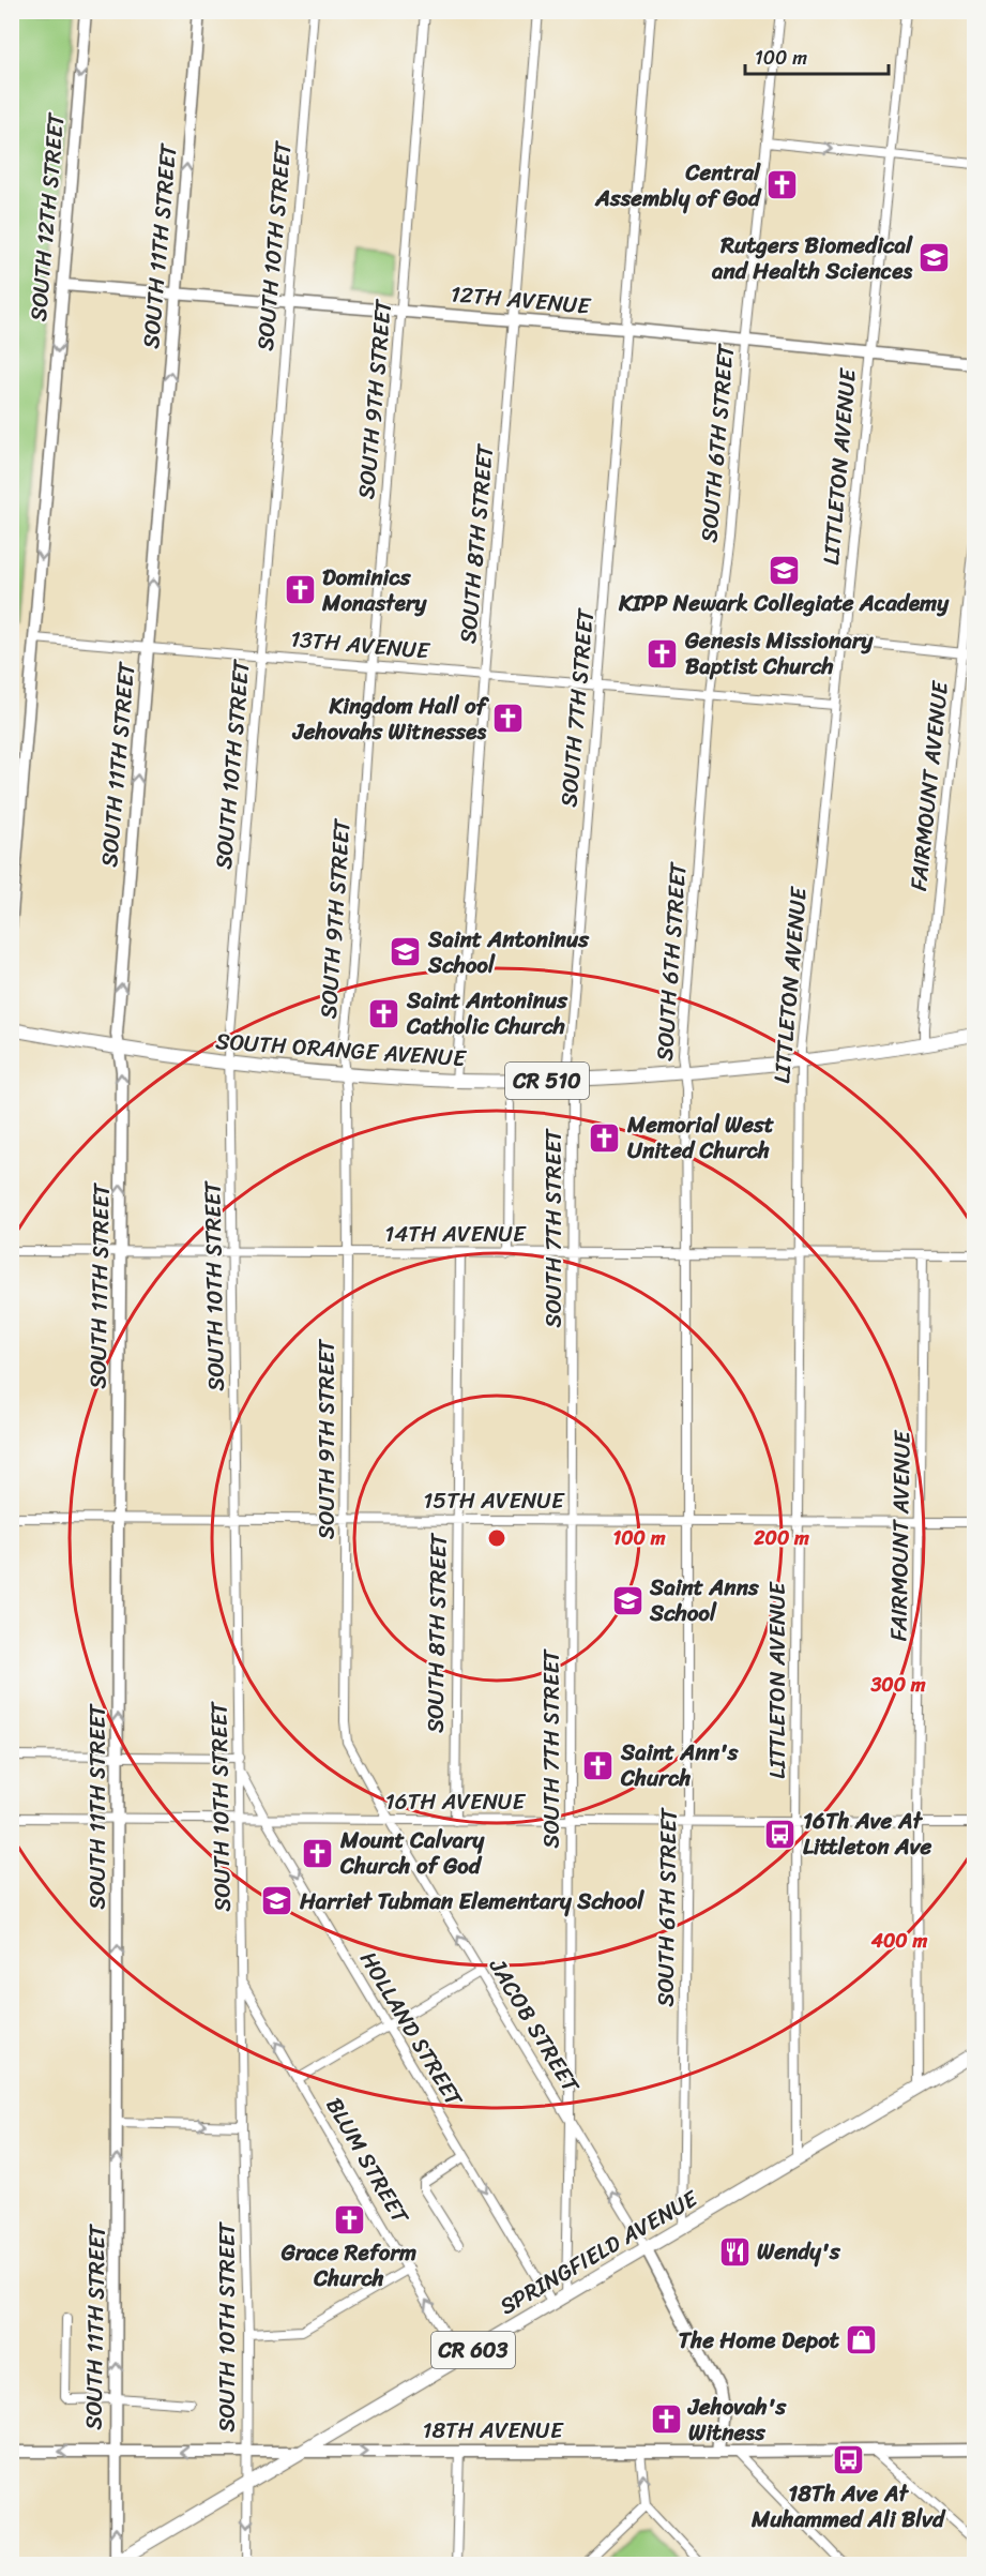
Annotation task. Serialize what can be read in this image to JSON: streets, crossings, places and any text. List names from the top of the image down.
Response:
{
  "streets": {
    "main road": [
      "SOUTH ORANGE AVENUE",
      "CR 510",
      "SPRINGFIELD AVENUE",
      "CR 603"
    ],
    "street": [
      "SOUTH 12TH STREET",
      "SOUTH 11TH STREET",
      "SOUTH 10TH STREET",
      "12TH AVENUE",
      "SOUTH 9TH STREET",
      "SOUTH 6TH STREET",
      "LITTLETON AVENUE",
      "SOUTH 8TH STREET",
      "13TH AVENUE",
      "SOUTH 7TH STREET",
      "FAIRMOUNT AVENUE",
      "14TH AVENUE",
      "15TH AVENUE",
      "16TH AVENUE",
      "JACOB STREET",
      "HOLLAND STREET",
      "BLUM STREET",
      "18TH AVENUE"
    ]
  },
  "crossings": [
    ["SOUTH 12TH STREET", "12TH AVENUE"],
    ["SOUTH 12TH STREET", "13TH AVENUE"],
    ["SOUTH 11TH STREET", "12TH AVENUE"],
    ["SOUTH 11TH STREET", "13TH AVENUE"],
    ["SOUTH 11TH STREET", "SOUTH ORANGE AVENUE"],
    ["SOUTH 11TH STREET", "14TH AVENUE"],
    ["SOUTH 11TH STREET", "15TH AVENUE"],
    ["SOUTH 11TH STREET", "16TH AVENUE"],
    ["SOUTH 11TH STREET", "SPRINGFIELD AVENUE"],
    ["SOUTH 11TH STREET", "18TH AVENUE"],
    ["SOUTH 10TH STREET", "12TH AVENUE"],
    ["SOUTH 10TH STREET", "13TH AVENUE"],
    ["SOUTH 10TH STREET", "SOUTH ORANGE AVENUE"],
    ["SOUTH 10TH STREET", "14TH AVENUE"],
    ["SOUTH 10TH STREET", "15TH AVENUE"],
    ["SOUTH 10TH STREET", "16TH AVENUE"],
    ["SOUTH 10TH STREET", "HOLLAND STREET"],
    ["SOUTH 10TH STREET", "BLUM STREET"],
    ["SOUTH 10TH STREET", "SPRINGFIELD AVENUE"],
    ["SOUTH 10TH STREET", "18TH AVENUE"],
    ["12TH AVENUE", "SOUTH 9TH STREET"],
    ["12TH AVENUE", "SOUTH 6TH STREET"],
    ["12TH AVENUE", "LITTLETON AVENUE"],
    ["12TH AVENUE", "SOUTH 8TH STREET"],
    ["12TH AVENUE", "SOUTH 7TH STREET"],
    ["SOUTH 9TH STREET", "13TH AVENUE"],
    ["SOUTH 9TH STREET", "SOUTH ORANGE AVENUE"],
    ["SOUTH 9TH STREET", "14TH AVENUE"],
    ["SOUTH 9TH STREET", "15TH AVENUE"],
    ["SOUTH 9TH STREET", "16TH AVENUE"],
    ["SOUTH 9TH STREET", "JACOB STREET"],
    ["SOUTH 6TH STREET", "13TH AVENUE"],
    ["SOUTH 6TH STREET", "SOUTH ORANGE AVENUE"],
    ["SOUTH 6TH STREET", "14TH AVENUE"],
    ["SOUTH 6TH STREET", "15TH AVENUE"],
    ["SOUTH 6TH STREET", "16TH AVENUE"],
    ["SOUTH 6TH STREET", "SPRINGFIELD AVENUE"],
    ["LITTLETON AVENUE", "13TH AVENUE"],
    ["LITTLETON AVENUE", "SOUTH ORANGE AVENUE"],
    ["LITTLETON AVENUE", "14TH AVENUE"],
    ["LITTLETON AVENUE", "15TH AVENUE"],
    ["LITTLETON AVENUE", "16TH AVENUE"],
    ["LITTLETON AVENUE", "SPRINGFIELD AVENUE"],
    ["SOUTH 8TH STREET", "13TH AVENUE"],
    ["SOUTH 8TH STREET", "SOUTH ORANGE AVENUE"],
    ["SOUTH 8TH STREET", "14TH AVENUE"],
    ["SOUTH 8TH STREET", "15TH AVENUE"],
    ["SOUTH 8TH STREET", "16TH AVENUE"],
    ["13TH AVENUE", "SOUTH 7TH STREET"],
    ["SOUTH 7TH STREET", "SOUTH ORANGE AVENUE"],
    ["SOUTH 7TH STREET", "14TH AVENUE"],
    ["SOUTH 7TH STREET", "15TH AVENUE"],
    ["SOUTH 7TH STREET", "16TH AVENUE"],
    ["SOUTH 7TH STREET", "JACOB STREET"],
    ["SOUTH 7TH STREET", "SPRINGFIELD AVENUE"],
    ["FAIRMOUNT AVENUE", "SOUTH ORANGE AVENUE"],
    ["FAIRMOUNT AVENUE", "14TH AVENUE"],
    ["FAIRMOUNT AVENUE", "15TH AVENUE"],
    ["FAIRMOUNT AVENUE", "16TH AVENUE"],
    ["FAIRMOUNT AVENUE", "SPRINGFIELD AVENUE"],
    ["16TH AVENUE", "JACOB STREET"],
    ["16TH AVENUE", "HOLLAND STREET"],
    ["JACOB STREET", "SPRINGFIELD AVENUE"],
    ["HOLLAND STREET", "SPRINGFIELD AVENUE"],
    ["BLUM STREET", "SPRINGFIELD AVENUE"],
    ["SPRINGFIELD AVENUE", "18TH AVENUE"]
  ],
  "one_way": [
    "SOUTH 12TH STREET",
    "SOUTH 11TH STREET",
    "JACOB STREET",
    "HOLLAND STREET",
    "BLUM STREET"
  ],
  "places": {
    "church": [
      "Central Assembly of God",
      "Dominics Monastery",
      "Genesis Missionary Baptist Church",
      "Kingdom Hall of Jehovahs Witnesses",
      "Saint Antoninus Catholic Church",
      "Memorial West United Church",
      "Saint Ann's Church",
      "Mount Calvary Church of God",
      "Grace Reform Church",
      "Jehovah's Witness"
    ],
    "school or university": [
      "Rutgers Biomedical and Health Sciences",
      "KIPP Newark Collegiate Academy",
      "Saint Antoninus School",
      "Saint Anns School",
      "Harriet Tubman Elementary School"
    ],
    "bus stop": ["16Th Ave At Littleton Ave", "18Th Ave At Muhammed Ali Blvd"],
    "restaurant": ["Wendy's"],
    "shop": ["The Home Depot"]
  },
  "scale_bar": "100 m",
  "rings": [
    "100 m",
    "200 m",
    "300 m",
    "400 m"
  ]
}
